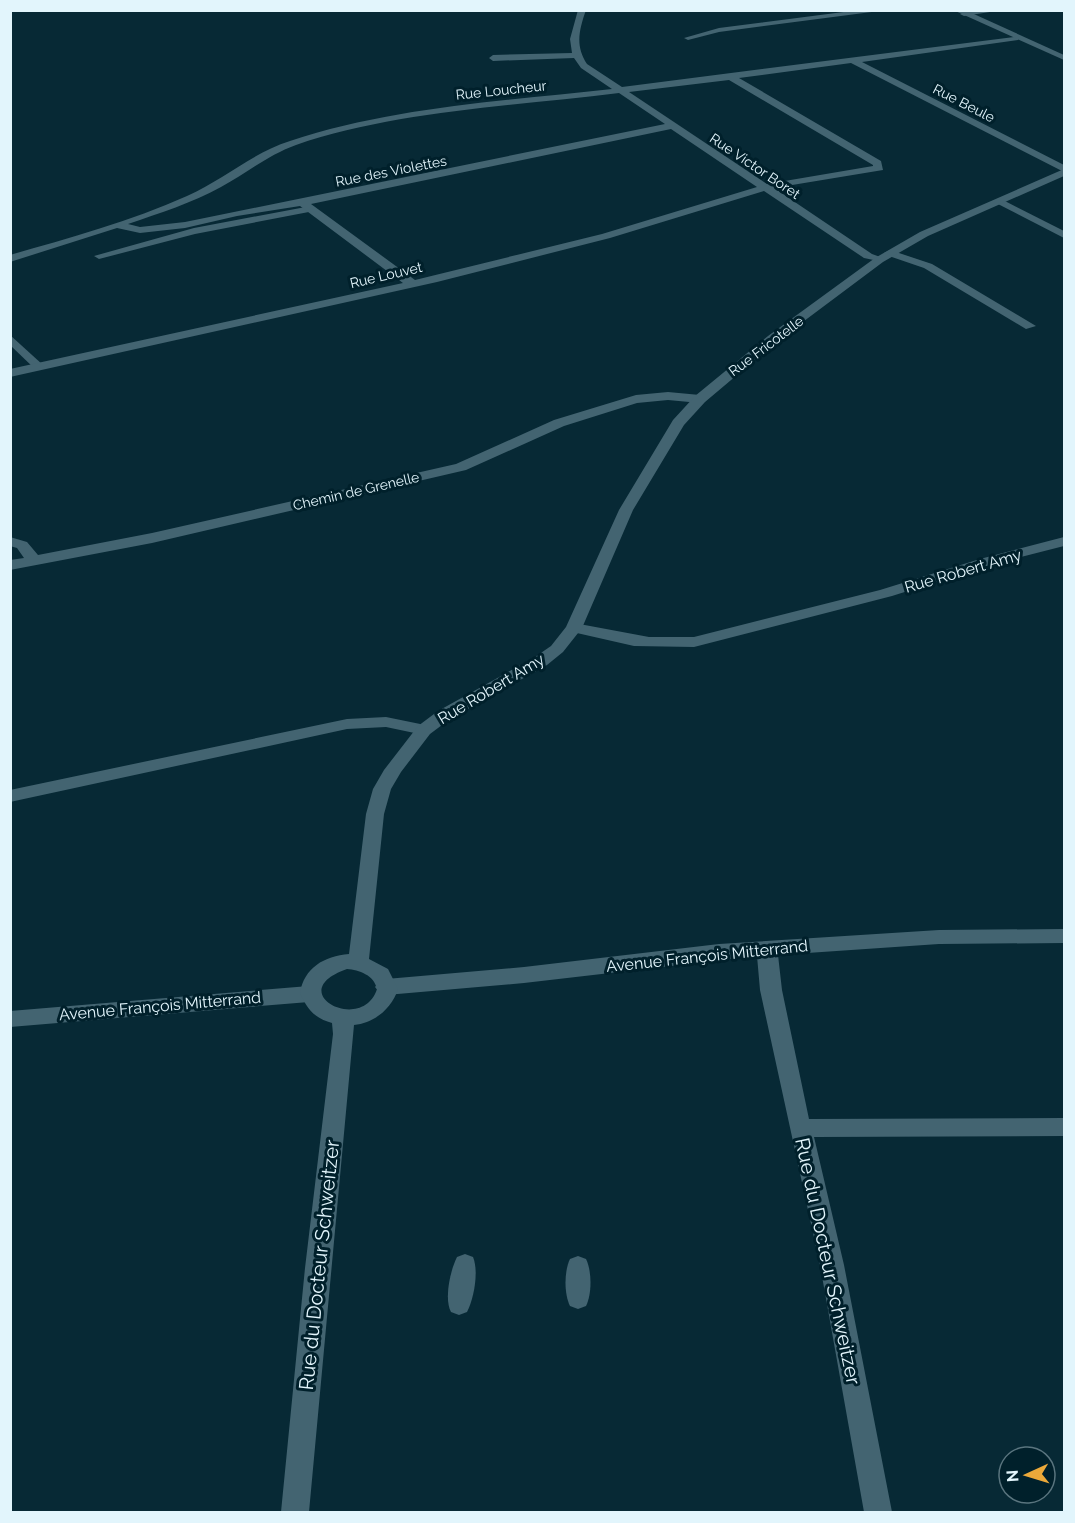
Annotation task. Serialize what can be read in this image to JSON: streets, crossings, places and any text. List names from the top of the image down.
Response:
{
  "streets": {
    "street": [
      "Rue Loucheur",
      "Rue Beule",
      "Rue Victor Boret",
      "Rue des Violettes",
      "Rue Louvet",
      "Rue Fricotelle",
      "Chemin de Grenelle",
      "Rue Robert Amy",
      "Avenue François Mitterrand",
      "Rue du Docteur Schweitzer"
    ]
  },
  "crossings": [
    ["Rue Loucheur", "Rue Beule"],
    ["Rue Loucheur", "Rue Victor Boret"],
    ["Rue Loucheur", "Rue des Violettes"],
    ["Rue Loucheur", "Rue Louvet"],
    ["Rue Beule", "Rue Fricotelle"],
    ["Rue Victor Boret", "Rue des Violettes"],
    ["Rue Victor Boret", "Rue Louvet"],
    ["Rue Victor Boret", "Rue Fricotelle"],
    ["Rue Fricotelle", "Chemin de Grenelle"],
    ["Rue Fricotelle", "Rue Robert Amy"],
    ["Avenue François Mitterrand", "Rue du Docteur Schweitzer"]
  ],
  "north": "left"
}
